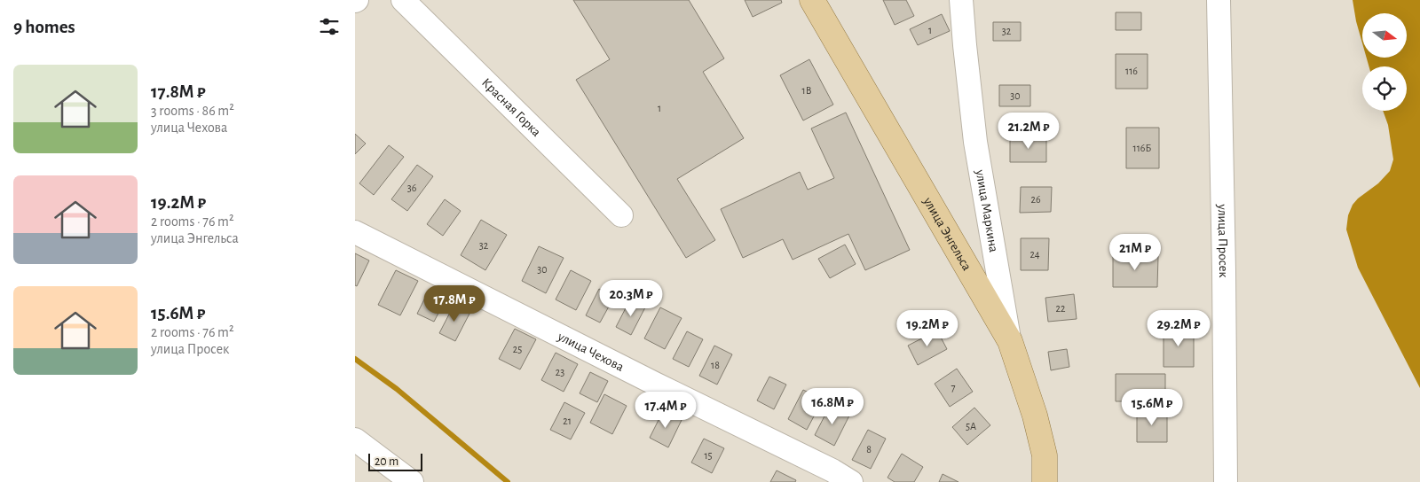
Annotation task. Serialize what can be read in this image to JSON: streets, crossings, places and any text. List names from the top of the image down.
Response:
{
  "streets": {
    "main road": ["улица Энгельса"],
    "street": [
      "Красная Горка",
      "улица Маркина",
      "улица Просек",
      "улица Чехова"
    ]
  },
  "crossings": [
    ["улица Маркина", "улица Энгельса"]
  ],
  "house_numbers": [
    "1",
    "32",
    "116",
    "1В",
    "30",
    "1",
    "116Б",
    "36",
    "26",
    "32",
    "24",
    "30",
    "22",
    "25",
    "18",
    "23",
    "7",
    "21",
    "5А",
    "8",
    "15"
  ],
  "scale_bar": "20 m",
  "north": "right",
  "page": {
    "heading": "9 homes",
    "list": [
      {
        "name": "17.8M ₽",
        "note": "3 rooms · 86 m² · улица Чехова"
      },
      {
        "name": "19.2M ₽",
        "note": "2 rooms · 76 m² · улица Энгельса"
      },
      {
        "name": "15.6M ₽",
        "note": "2 rooms · 76 m² · улица Просек"
      }
    ],
    "price": [
      "21.2M ₽",
      "21M ₽",
      "20.3M ₽",
      "17.8M ₽",
      "19.2M ₽",
      "29.2M ₽",
      "16.8M ₽",
      "15.6M ₽",
      "17.4M ₽"
    ],
    "scale": "20 m"
  }
}
